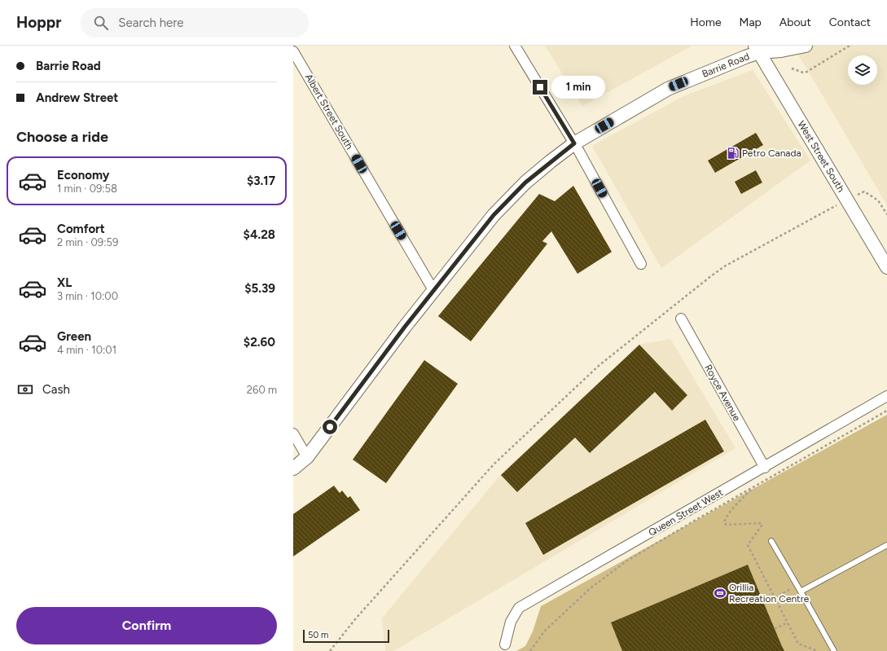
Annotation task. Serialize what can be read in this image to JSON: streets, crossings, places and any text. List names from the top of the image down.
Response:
{
  "streets": {
    "street": [
      "Barrie Road",
      "Albert Street South",
      "West Street South",
      "Royce Avenue",
      "Queen Street West"
    ]
  },
  "crossings": [
    ["Barrie Road", "Albert Street South"],
    ["Barrie Road", "West Street South"],
    ["Royce Avenue", "Queen Street West"]
  ],
  "places": {
    "fuel station": ["Petro Canada"],
    "sports": ["Orillia Recreation Centre"]
  },
  "scale_bar": "50 m",
  "page": {
    "header": "Hoppr",
    "search": "Search here",
    "nav": [
      "Home",
      "Map",
      "About",
      "Contact"
    ],
    "banner": ["Barrie Road", "Andrew Street"],
    "bubble": "1 min",
    "heading": "Choose a ride",
    "list": [
      {
        "name": "Economy",
        "note": "1 min · 09:58",
        "value": "$3.17"
      },
      {
        "name": "Comfort",
        "note": "2 min · 09:59",
        "value": "$4.28"
      },
      {
        "name": "XL",
        "note": "3 min · 10:00",
        "value": "$5.39"
      },
      {
        "name": "Green",
        "note": "4 min · 10:01",
        "value": "$2.60"
      }
    ],
    "pay": ["Cash", "260 m"],
    "buttons": "Confirm",
    "scale": "50 m"
  }
}
